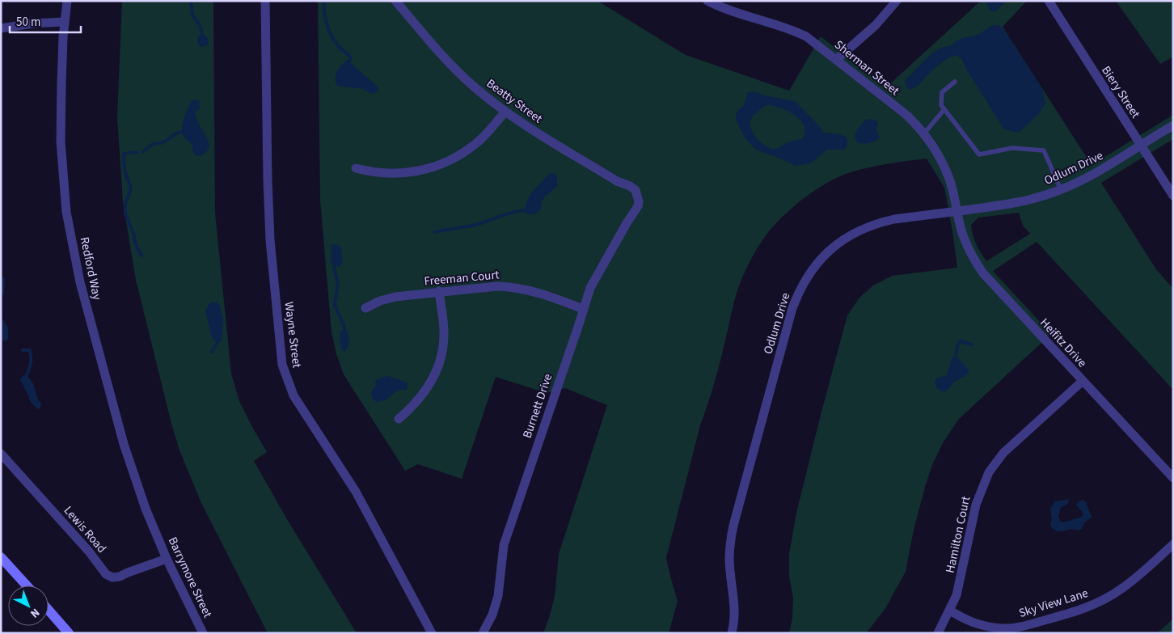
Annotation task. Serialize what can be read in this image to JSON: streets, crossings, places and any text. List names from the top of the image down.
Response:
{
  "streets": {
    "street": [
      "Sherman Street",
      "Biery Street",
      "Beatty Street",
      "Odlum Drive",
      "Redford Way",
      "Freeman Court",
      "Wayne Street",
      "Heifitz Drive",
      "Burnett Drive",
      "Lewis Road",
      "Hamilton Court",
      "Barrymore Street",
      "Sky View Lane"
    ]
  },
  "crossings": [
    ["Sherman Street", "Odlum Drive"],
    ["Sherman Street", "Heifitz Drive"],
    ["Biery Street", "Odlum Drive"],
    ["Beatty Street", "Burnett Drive"],
    ["Odlum Drive", "Heifitz Drive"],
    ["Redford Way", "Barrymore Street"],
    ["Freeman Court", "Burnett Drive"],
    ["Heifitz Drive", "Hamilton Court"],
    ["Lewis Road", "Barrymore Street"],
    ["Hamilton Court", "Sky View Lane"]
  ],
  "scale_bar": "50 m",
  "north": "bottom right"
}
